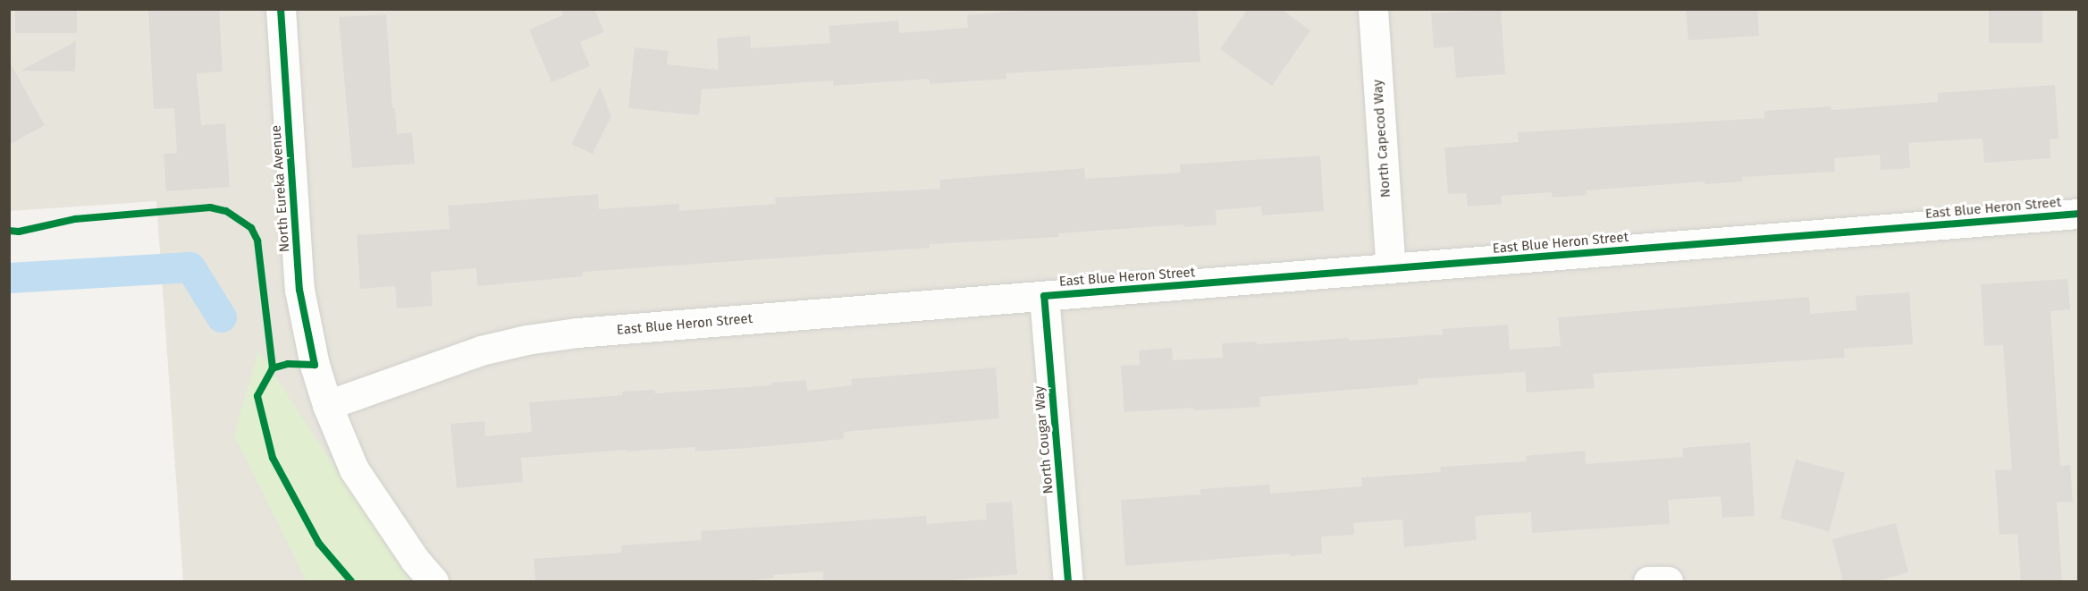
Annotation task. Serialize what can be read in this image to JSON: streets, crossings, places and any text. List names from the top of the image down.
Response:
{
  "streets": {
    "street": [
      "North Capecod Way",
      "North Eureka Avenue",
      "East Blue Heron Street",
      "North Cougar Way"
    ]
  },
  "crossings": [
    ["North Capecod Way", "East Blue Heron Street"],
    ["North Eureka Avenue", "East Blue Heron Street"],
    ["East Blue Heron Street", "North Cougar Way"]
  ]
}
